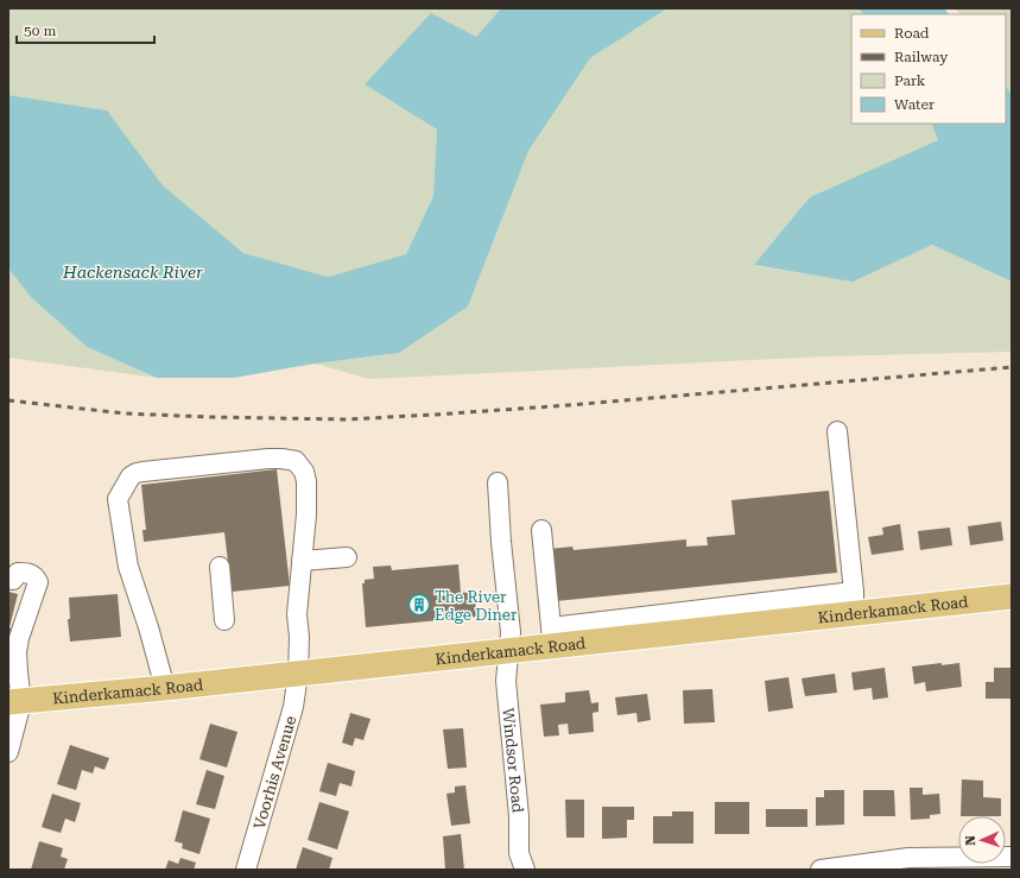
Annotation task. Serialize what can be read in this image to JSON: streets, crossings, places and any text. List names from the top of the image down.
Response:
{
  "streets": {
    "main road": ["Kinderkamack Road"],
    "street": ["Windsor Road", "Voorhis Avenue"]
  },
  "crossings": [
    ["Kinderkamack Road", "Windsor Road"],
    ["Kinderkamack Road", "Voorhis Avenue"]
  ],
  "water": ["Hackensack River"],
  "places": {
    "building": ["The River Edge Diner"]
  },
  "legend": [
    "Road",
    "Railway",
    "Park",
    "Water"
  ],
  "scale_bar": "50 m",
  "north": "left"
}
